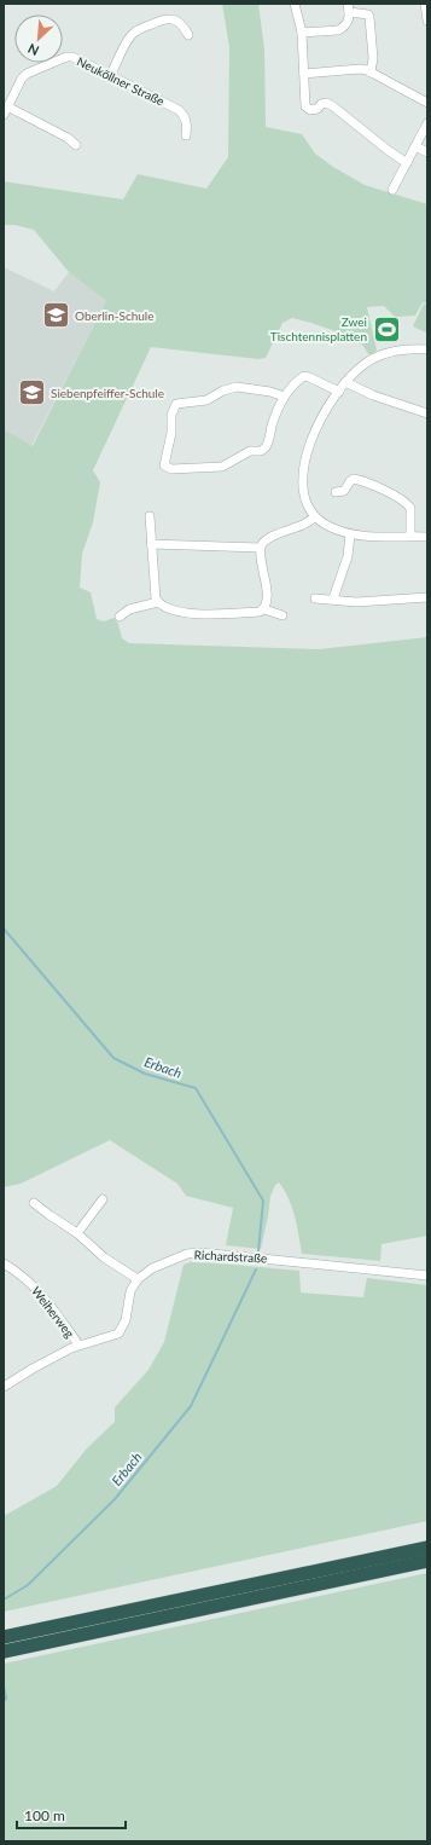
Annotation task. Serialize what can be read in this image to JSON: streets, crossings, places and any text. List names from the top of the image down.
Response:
{
  "streets": {
    "street": ["Neuköllner Straße", "Richardstraße", "Weiherweg"]
  },
  "water": ["Erbach"],
  "places": {
    "school or university": ["Oberlin-Schule", "Siebenpfeiffer-Schule"],
    "sports": ["Zwei Tischtennisplatten"]
  },
  "scale_bar": "100 m",
  "north": "bottom left"
}
